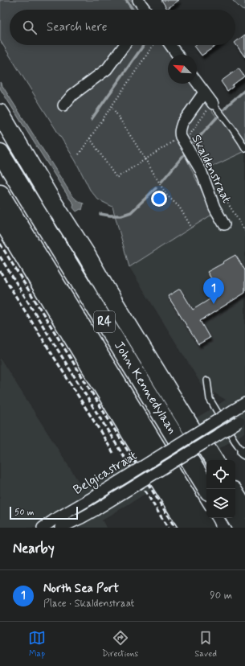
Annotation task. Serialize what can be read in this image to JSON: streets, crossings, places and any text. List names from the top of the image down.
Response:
{
  "streets": {
    "highway": ["R4", "John Kennedylaan"],
    "street": ["Skaldenstraat", "Belgicastraat"]
  },
  "scale_bar": "50 m",
  "north": "top left",
  "page": {
    "search": "Search here",
    "pins": "1",
    "scale": "50 m",
    "heading": "Nearby",
    "list": [
      {
        "mark": "1",
        "name": "North Sea Port",
        "note": "Place · Skaldenstraat",
        "value": "90 m"
      }
    ],
    "nav": ["Map", "Directions", "Saved"]
  }
}
